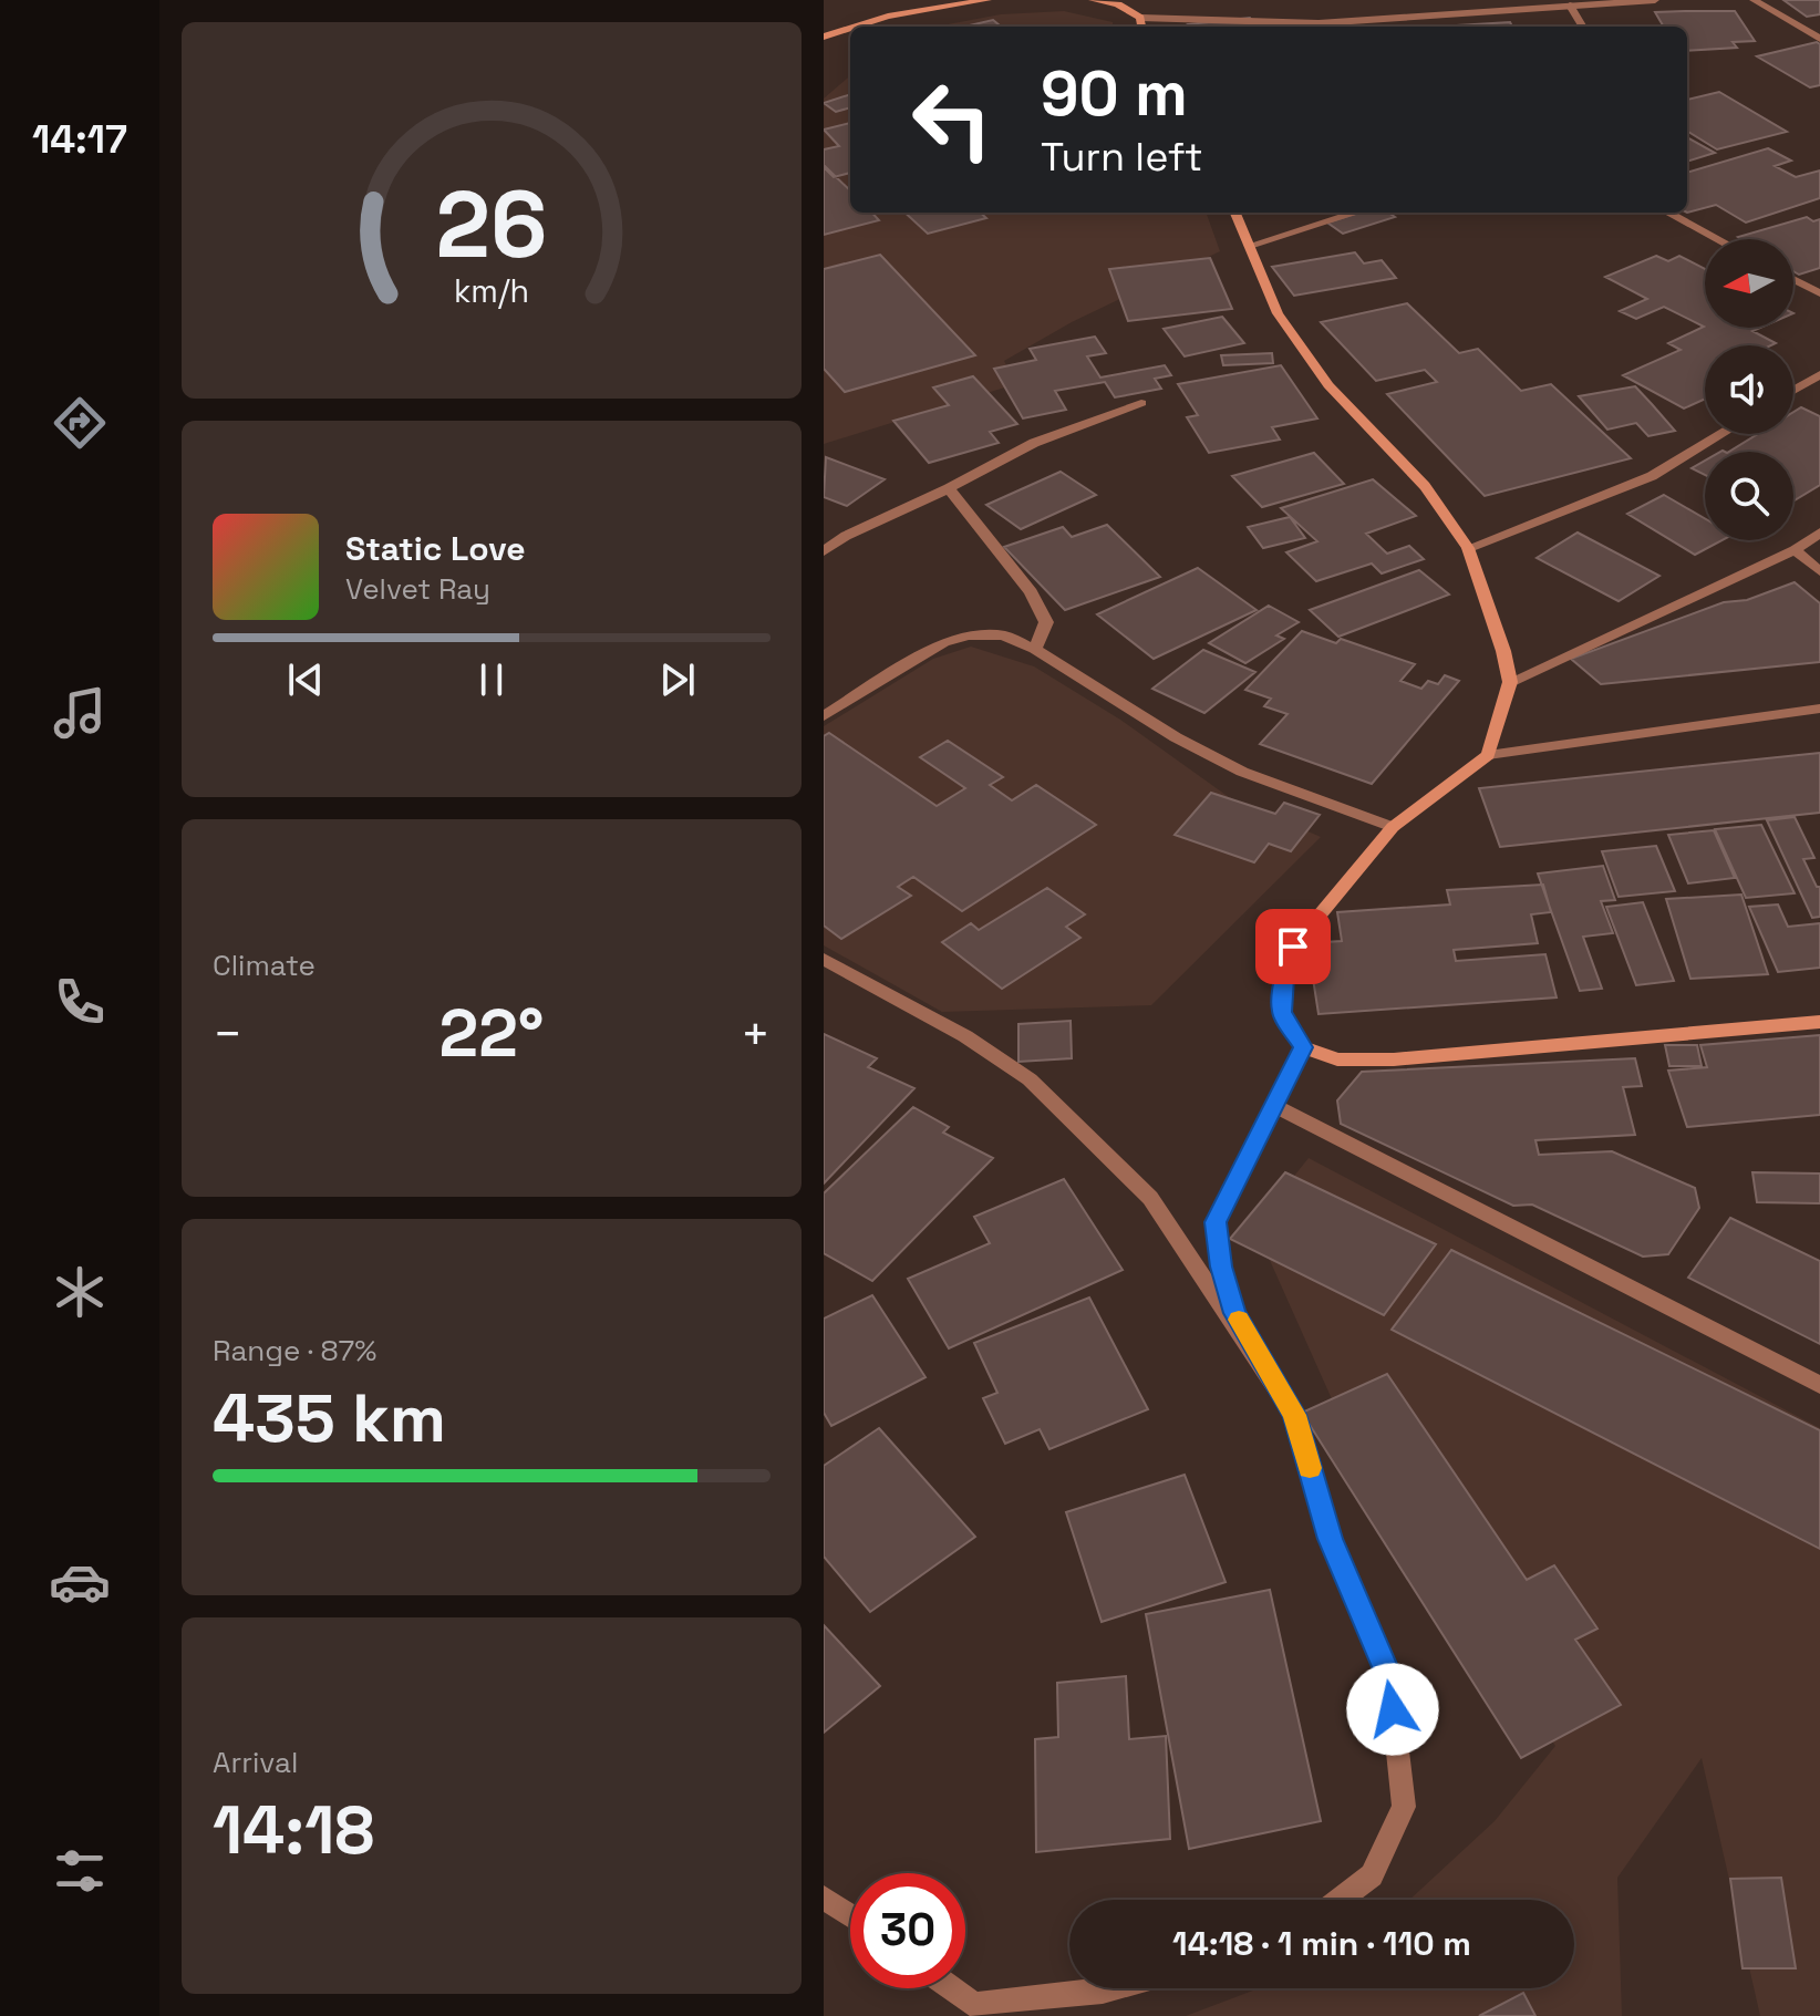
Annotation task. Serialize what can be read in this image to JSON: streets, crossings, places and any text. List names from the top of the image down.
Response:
{
  "north": "left",
  "page": {
    "tabs": "14:17",
    "turn": ["90 m", "Turn left"],
    "song": ["Static Love", "Velvet Ray"],
    "tile": [
      "Climate",
      ["Range · 87%", "435 km"],
      ["Arrival", "14:18"]
    ],
    "heat": ["−", "22°", "+"],
    "limit": "30",
    "trip": "14:18 · 1 min · 110 m",
    "gauge": ["26", "km/h"]
  }
}
